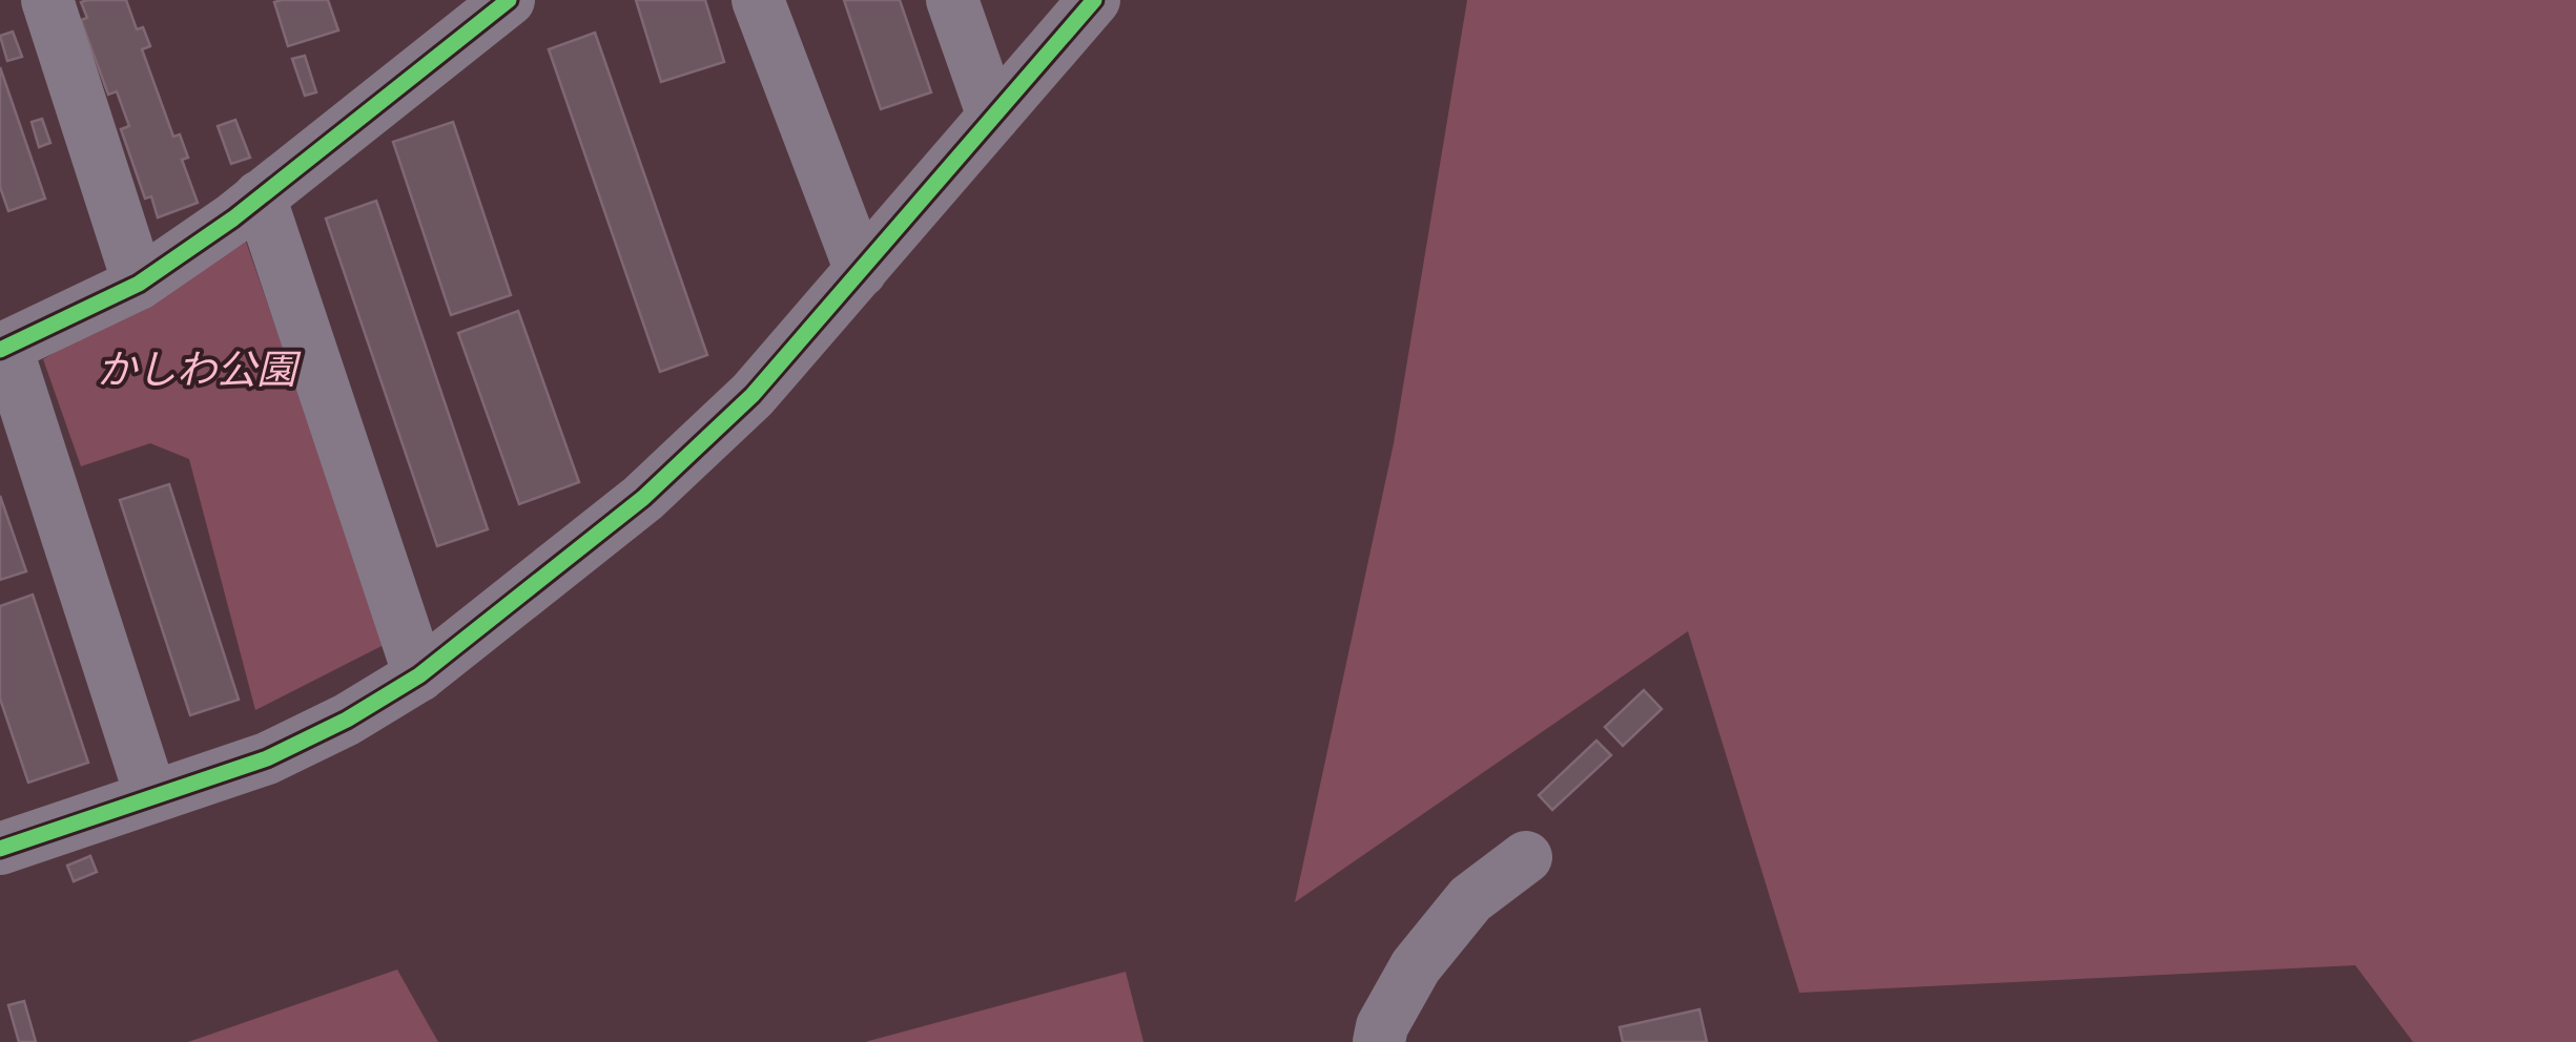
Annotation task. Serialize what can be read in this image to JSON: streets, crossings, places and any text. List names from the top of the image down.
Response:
{
  "parks": ["かしわ公園"]
}
